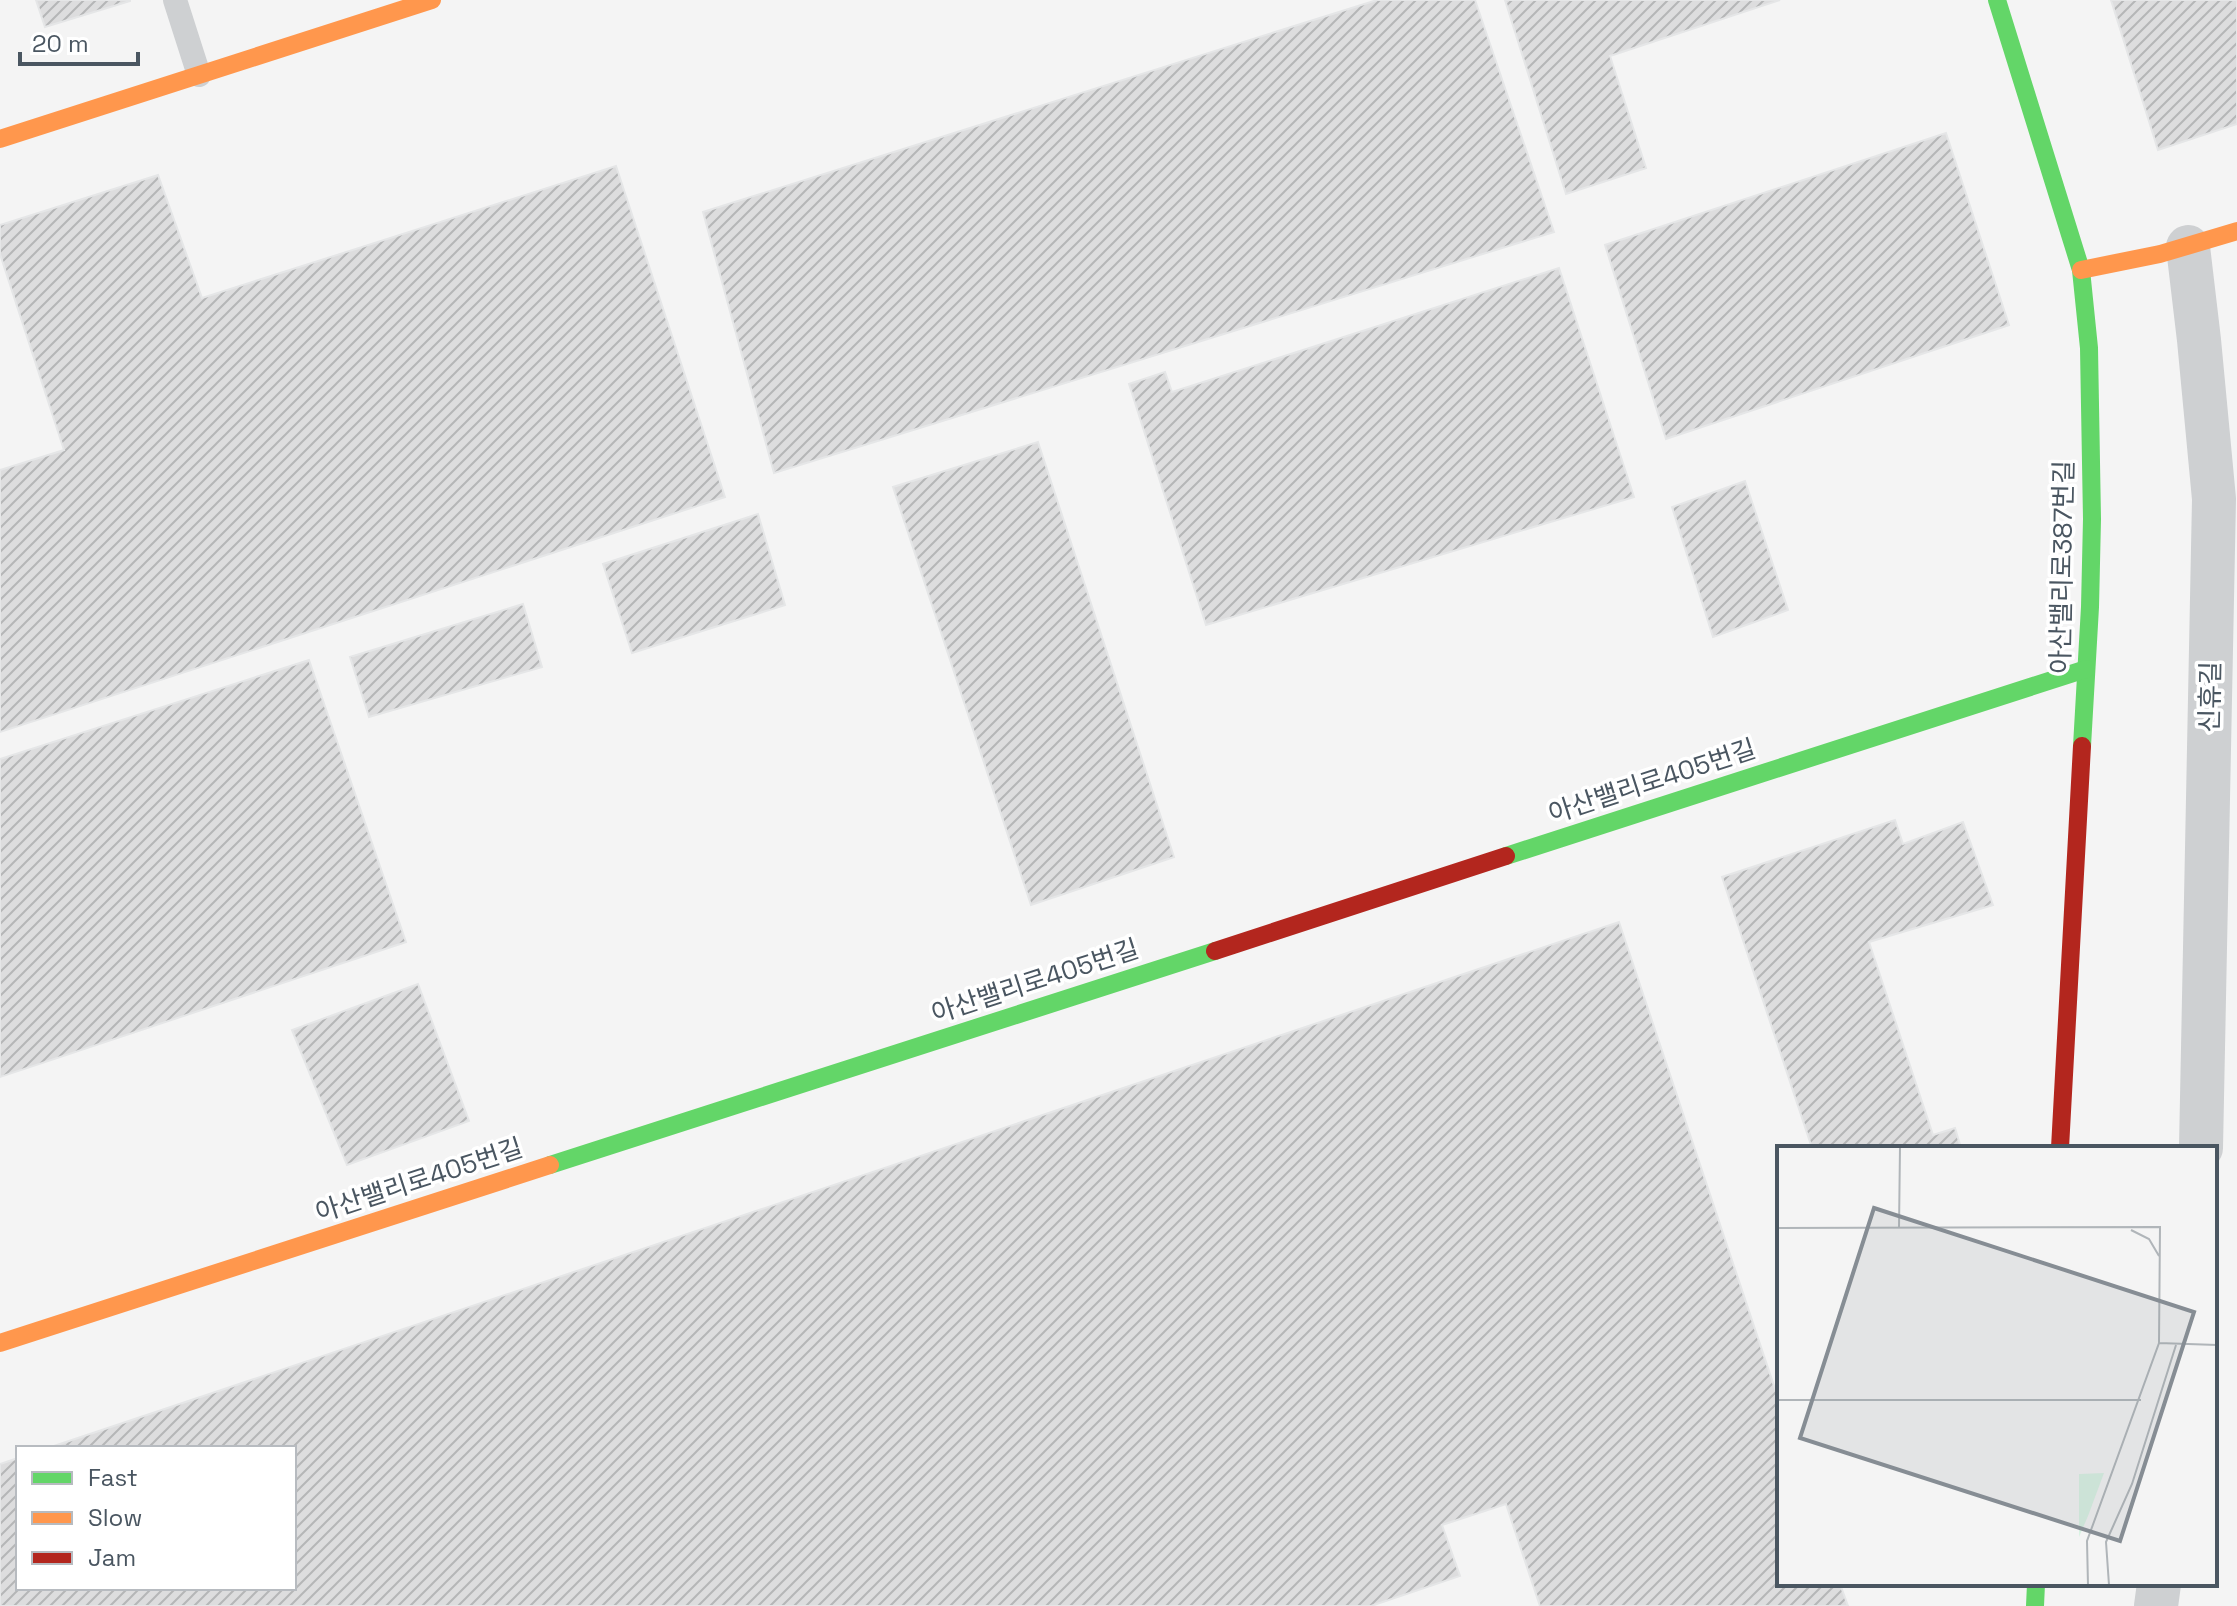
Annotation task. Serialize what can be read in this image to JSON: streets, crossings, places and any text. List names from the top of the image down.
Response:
{
  "streets": {
    "street": ["아산밸리로387번길", "신휴길", "아산밸리로405번길"]
  },
  "crossings": [
    ["아산밸리로387번길", "아산밸리로405번길"]
  ],
  "legend": ["Fast", "Slow", "Jam"],
  "scale_bar": "20 m"
}
